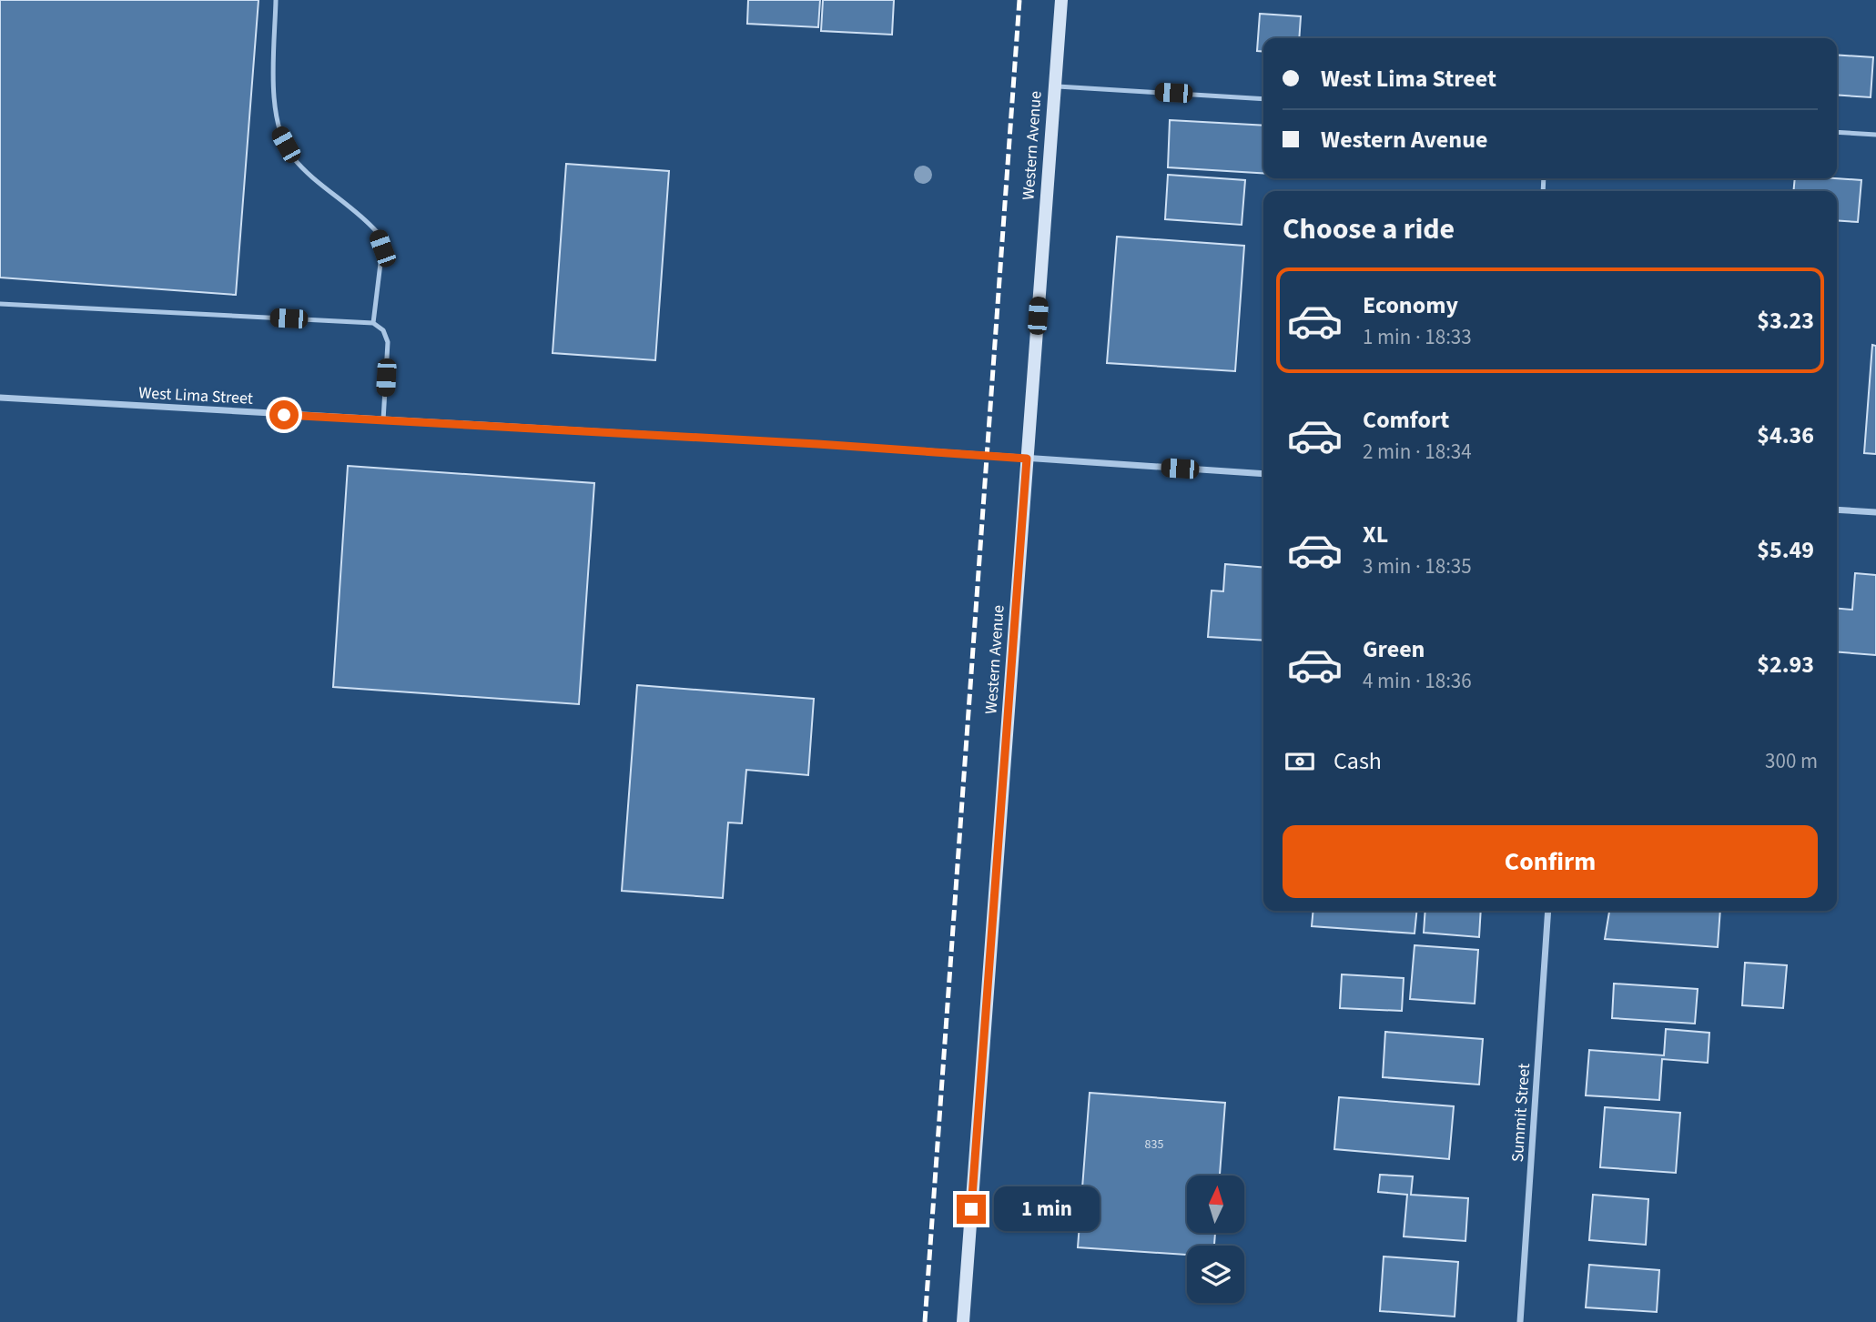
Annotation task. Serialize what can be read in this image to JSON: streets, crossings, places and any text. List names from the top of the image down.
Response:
{
  "streets": {
    "main road": ["Western Avenue"],
    "street": ["West Lima Street", "Summit Street"]
  },
  "crossings": [
    ["Western Avenue", "West Lima Street"]
  ],
  "house_numbers": ["835"],
  "north": "top",
  "page": {
    "banner": ["West Lima Street", "Western Avenue"],
    "heading": "Choose a ride",
    "list": [
      {
        "name": "Economy",
        "note": "1 min · 18:33",
        "value": "$3.23"
      },
      {
        "name": "Comfort",
        "note": "2 min · 18:34",
        "value": "$4.36"
      },
      {
        "name": "XL",
        "note": "3 min · 18:35",
        "value": "$5.49"
      },
      {
        "name": "Green",
        "note": "4 min · 18:36",
        "value": "$2.93"
      }
    ],
    "pay": ["Cash", "300 m"],
    "buttons": "Confirm",
    "bubble": "1 min"
  }
}
